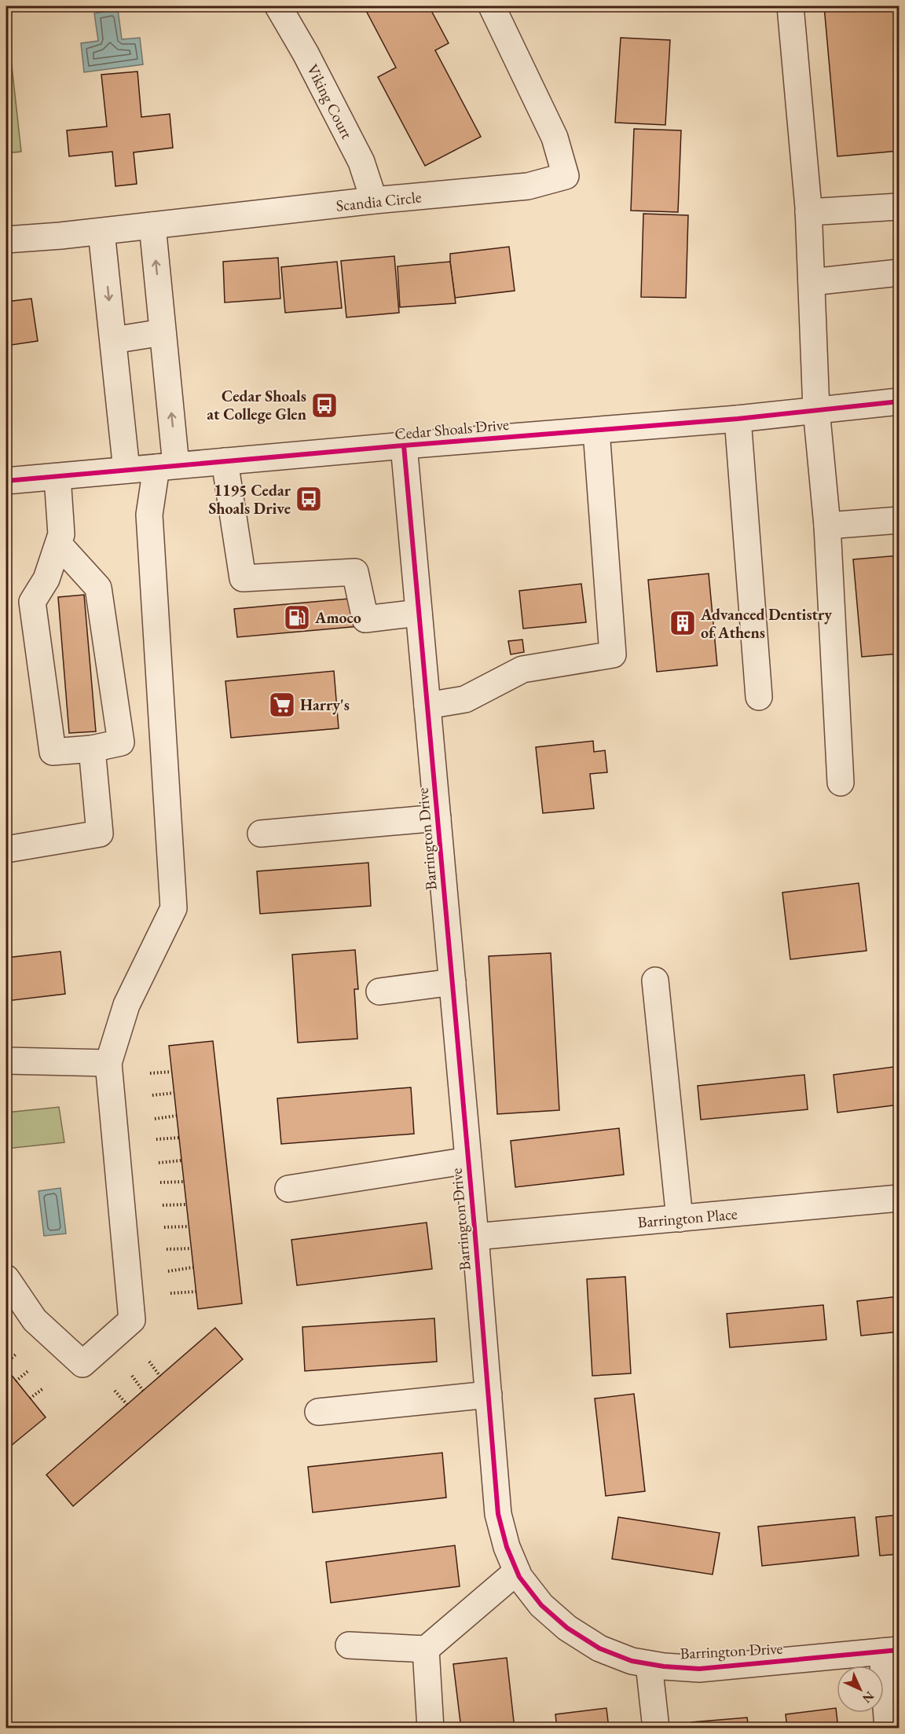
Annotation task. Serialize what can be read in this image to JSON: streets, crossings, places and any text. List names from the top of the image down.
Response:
{
  "streets": {
    "street": [
      "Viking Court",
      "Scandia Circle",
      "Cedar Shoals Drive",
      "Barrington Drive",
      "Barrington Place"
    ]
  },
  "crossings": [
    ["Viking Court", "Scandia Circle"],
    ["Cedar Shoals Drive", "Barrington Drive"],
    ["Barrington Drive", "Barrington Place"]
  ],
  "places": {
    "bus stop": ["Cedar Shoals at College Glen", "1195 Cedar Shoals Drive"],
    "fuel station": ["Amoco"],
    "building": ["Advanced Dentistry of Athens"],
    "supermarket": ["Harry's"]
  },
  "north": "bottom right"
}
